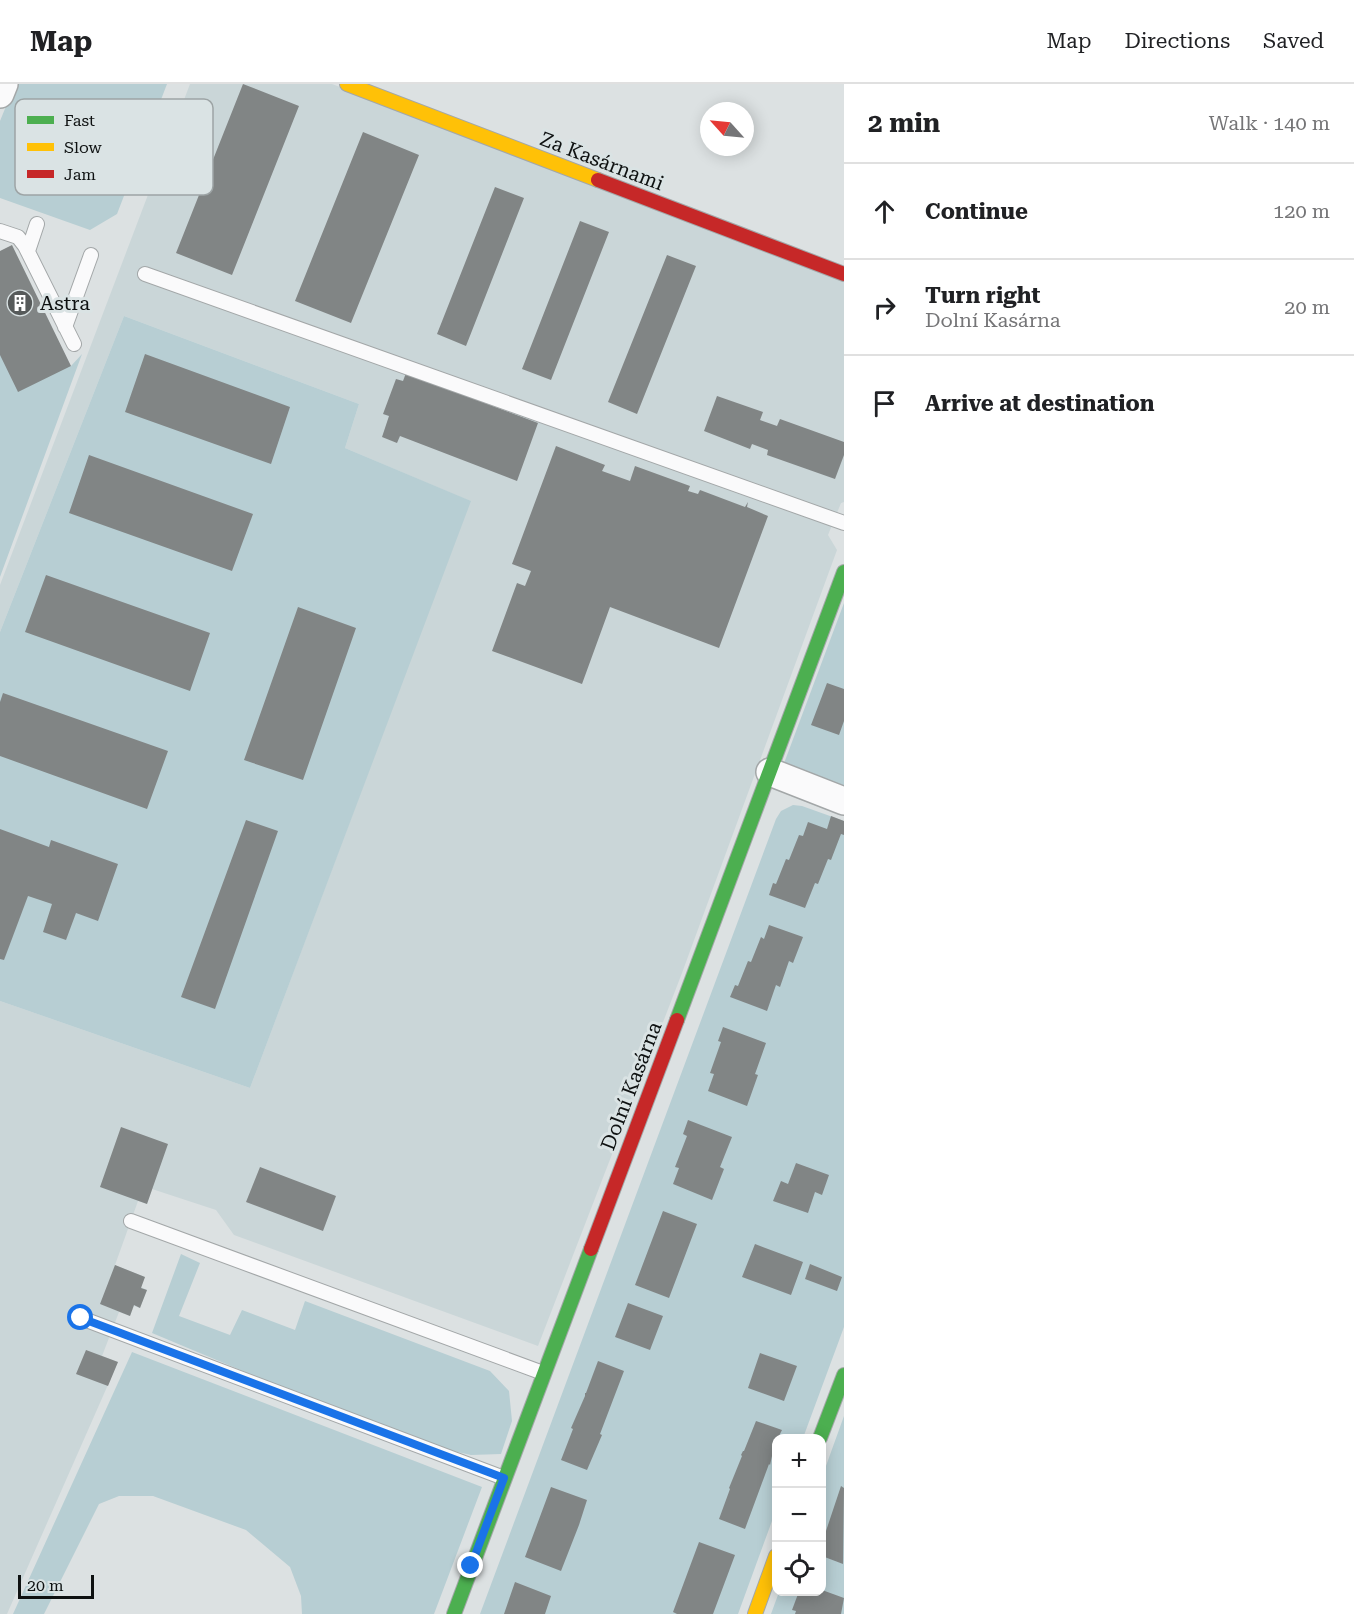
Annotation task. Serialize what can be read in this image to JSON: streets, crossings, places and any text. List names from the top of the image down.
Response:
{
  "streets": {
    "street": ["Za Kasárnami", "Dolní Kasárna"]
  },
  "places": {
    "building": ["Astra"]
  },
  "legend": ["Fast", "Slow", "Jam"],
  "scale_bar": "20 m",
  "north": "top left",
  "page": {
    "header": "Map",
    "nav": ["Map", "Directions", "Saved"],
    "heading": ["2 min", "Walk · 140 m"],
    "list": [
      ["Continue", "120 m"],
      ["Turn right", "Dolní Kasárna", "20 m"],
      "Arrive at destination"
    ],
    "map_buttons": ["+", "−"],
    "scale": "20 m"
  }
}
